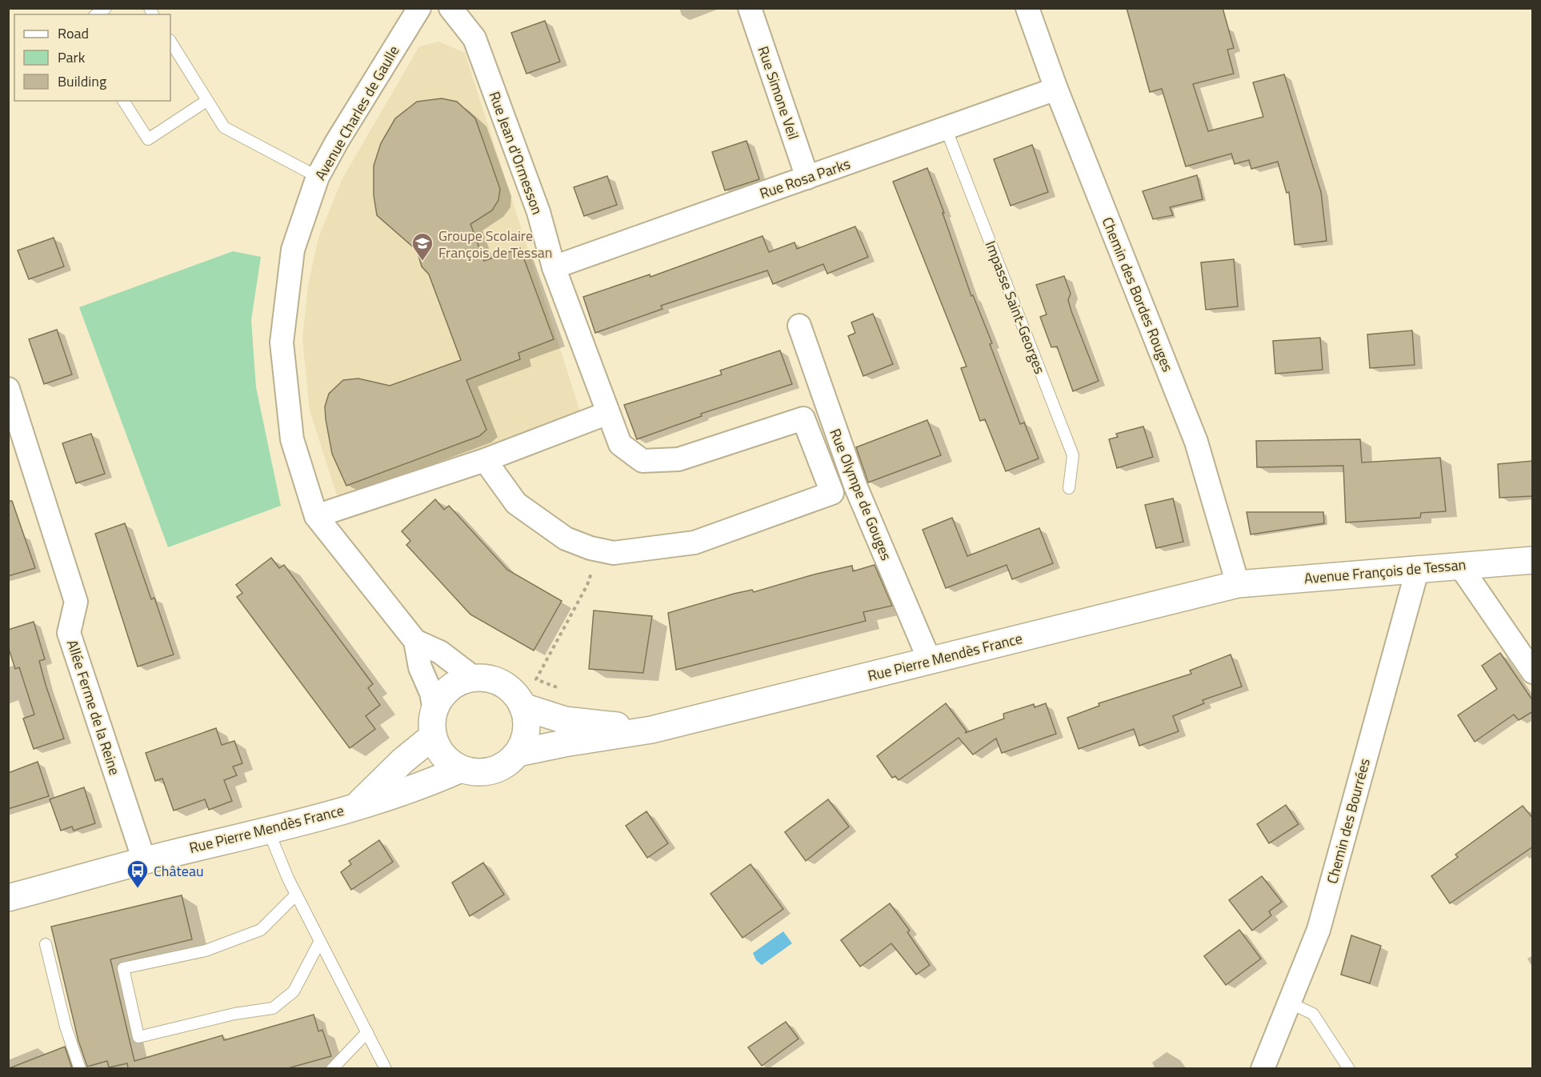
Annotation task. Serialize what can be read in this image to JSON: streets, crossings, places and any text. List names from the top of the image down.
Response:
{
  "streets": {
    "street": [
      "Rue Simone Veil",
      "Avenue Charles de Gaulle",
      "Rue Jean d'Ormesson",
      "Rue Rosa Parks",
      "Chemin des Bordes Rouges",
      "Rue Olympe de Gouges",
      "Avenue François de Tessan",
      "Rue Pierre Mendès France",
      "Allée Ferme de la Reine",
      "Chemin des Bourrées"
    ],
    "lane": ["Impasse Saint-Georges"]
  },
  "crossings": [
    ["Rue Simone Veil", "Rue Rosa Parks"],
    ["Avenue Charles de Gaulle", "Rue Pierre Mendès France"],
    ["Rue Jean d'Ormesson", "Rue Rosa Parks"],
    ["Rue Jean d'Ormesson", "Rue Olympe de Gouges"],
    ["Rue Rosa Parks", "Chemin des Bordes Rouges"],
    ["Rue Rosa Parks", "Impasse Saint-Georges"],
    ["Chemin des Bordes Rouges", "Avenue François de Tessan"],
    ["Chemin des Bordes Rouges", "Rue Pierre Mendès France"],
    ["Rue Olympe de Gouges", "Rue Pierre Mendès France"],
    ["Avenue François de Tessan", "Rue Pierre Mendès France"],
    ["Avenue François de Tessan", "Chemin des Bourrées"],
    ["Rue Pierre Mendès France", "Allée Ferme de la Reine"]
  ],
  "places": {
    "school or university": ["Groupe Scolaire François de Tessan"],
    "bus stop": ["Château"]
  },
  "legend": ["Road", "Park", "Building"]
}
